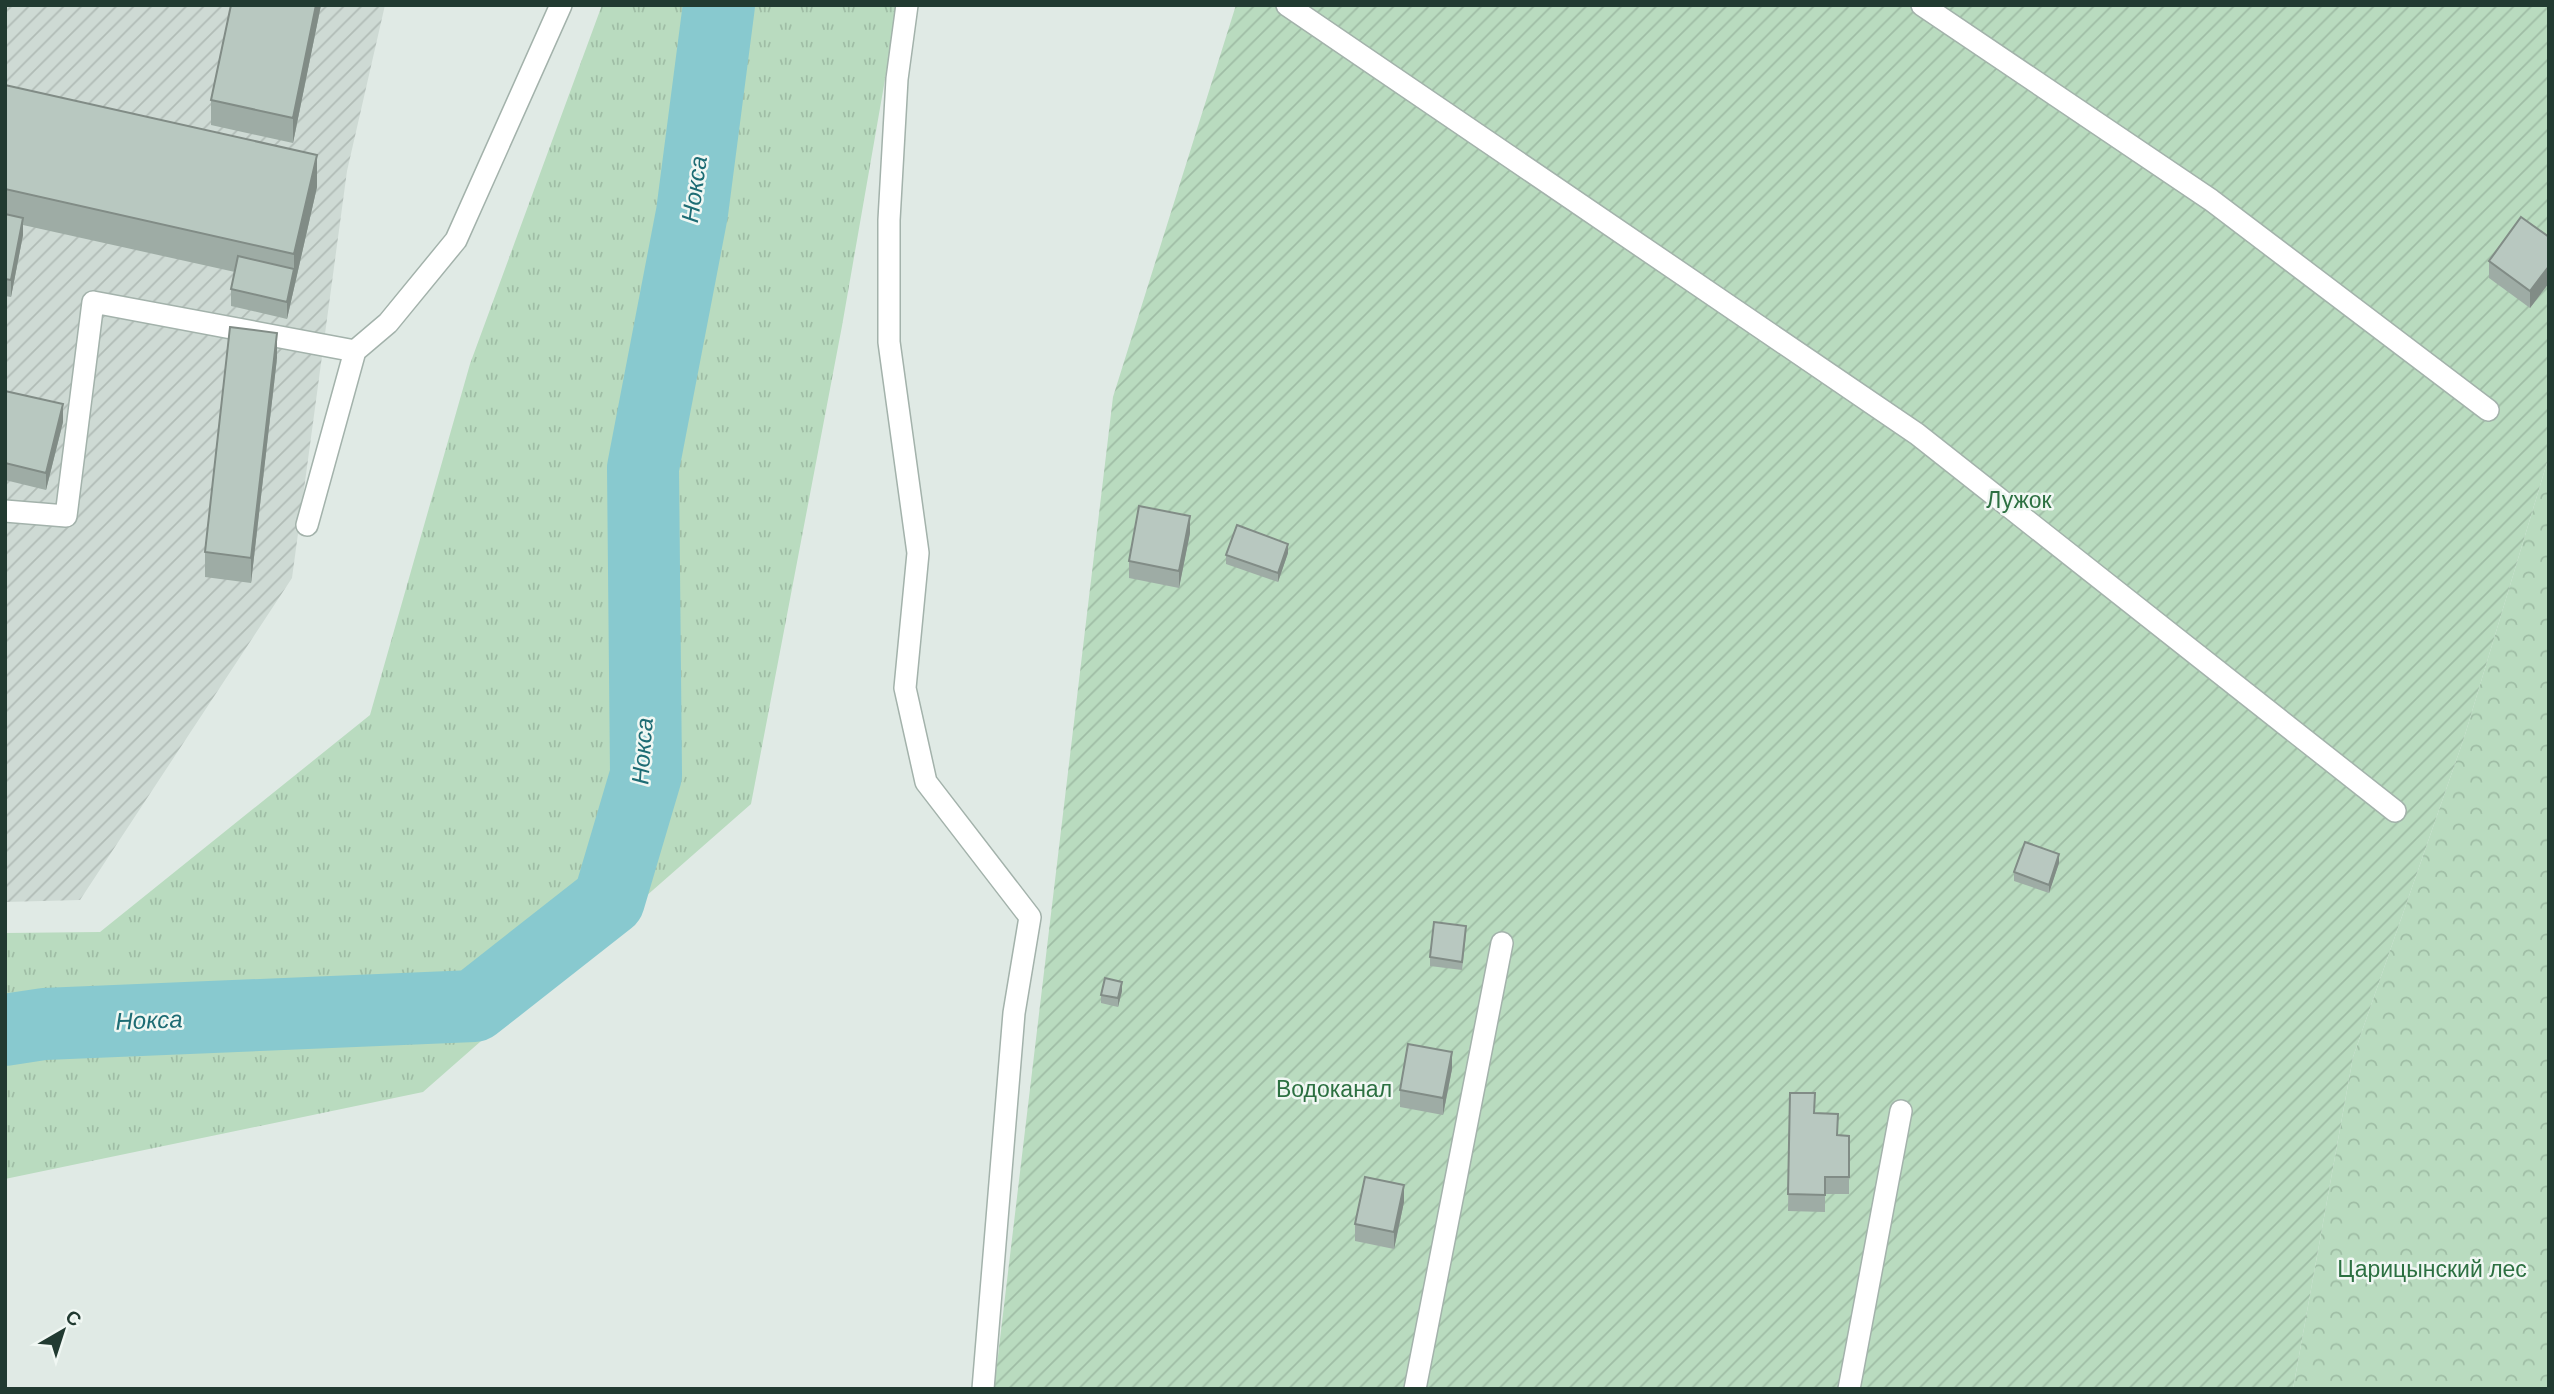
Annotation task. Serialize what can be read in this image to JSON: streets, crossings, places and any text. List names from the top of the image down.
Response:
{
  "water": ["Нокса"],
  "parks": ["Лужок", "Водоканал", "Царицынский лес"],
  "north": "top right"
}
